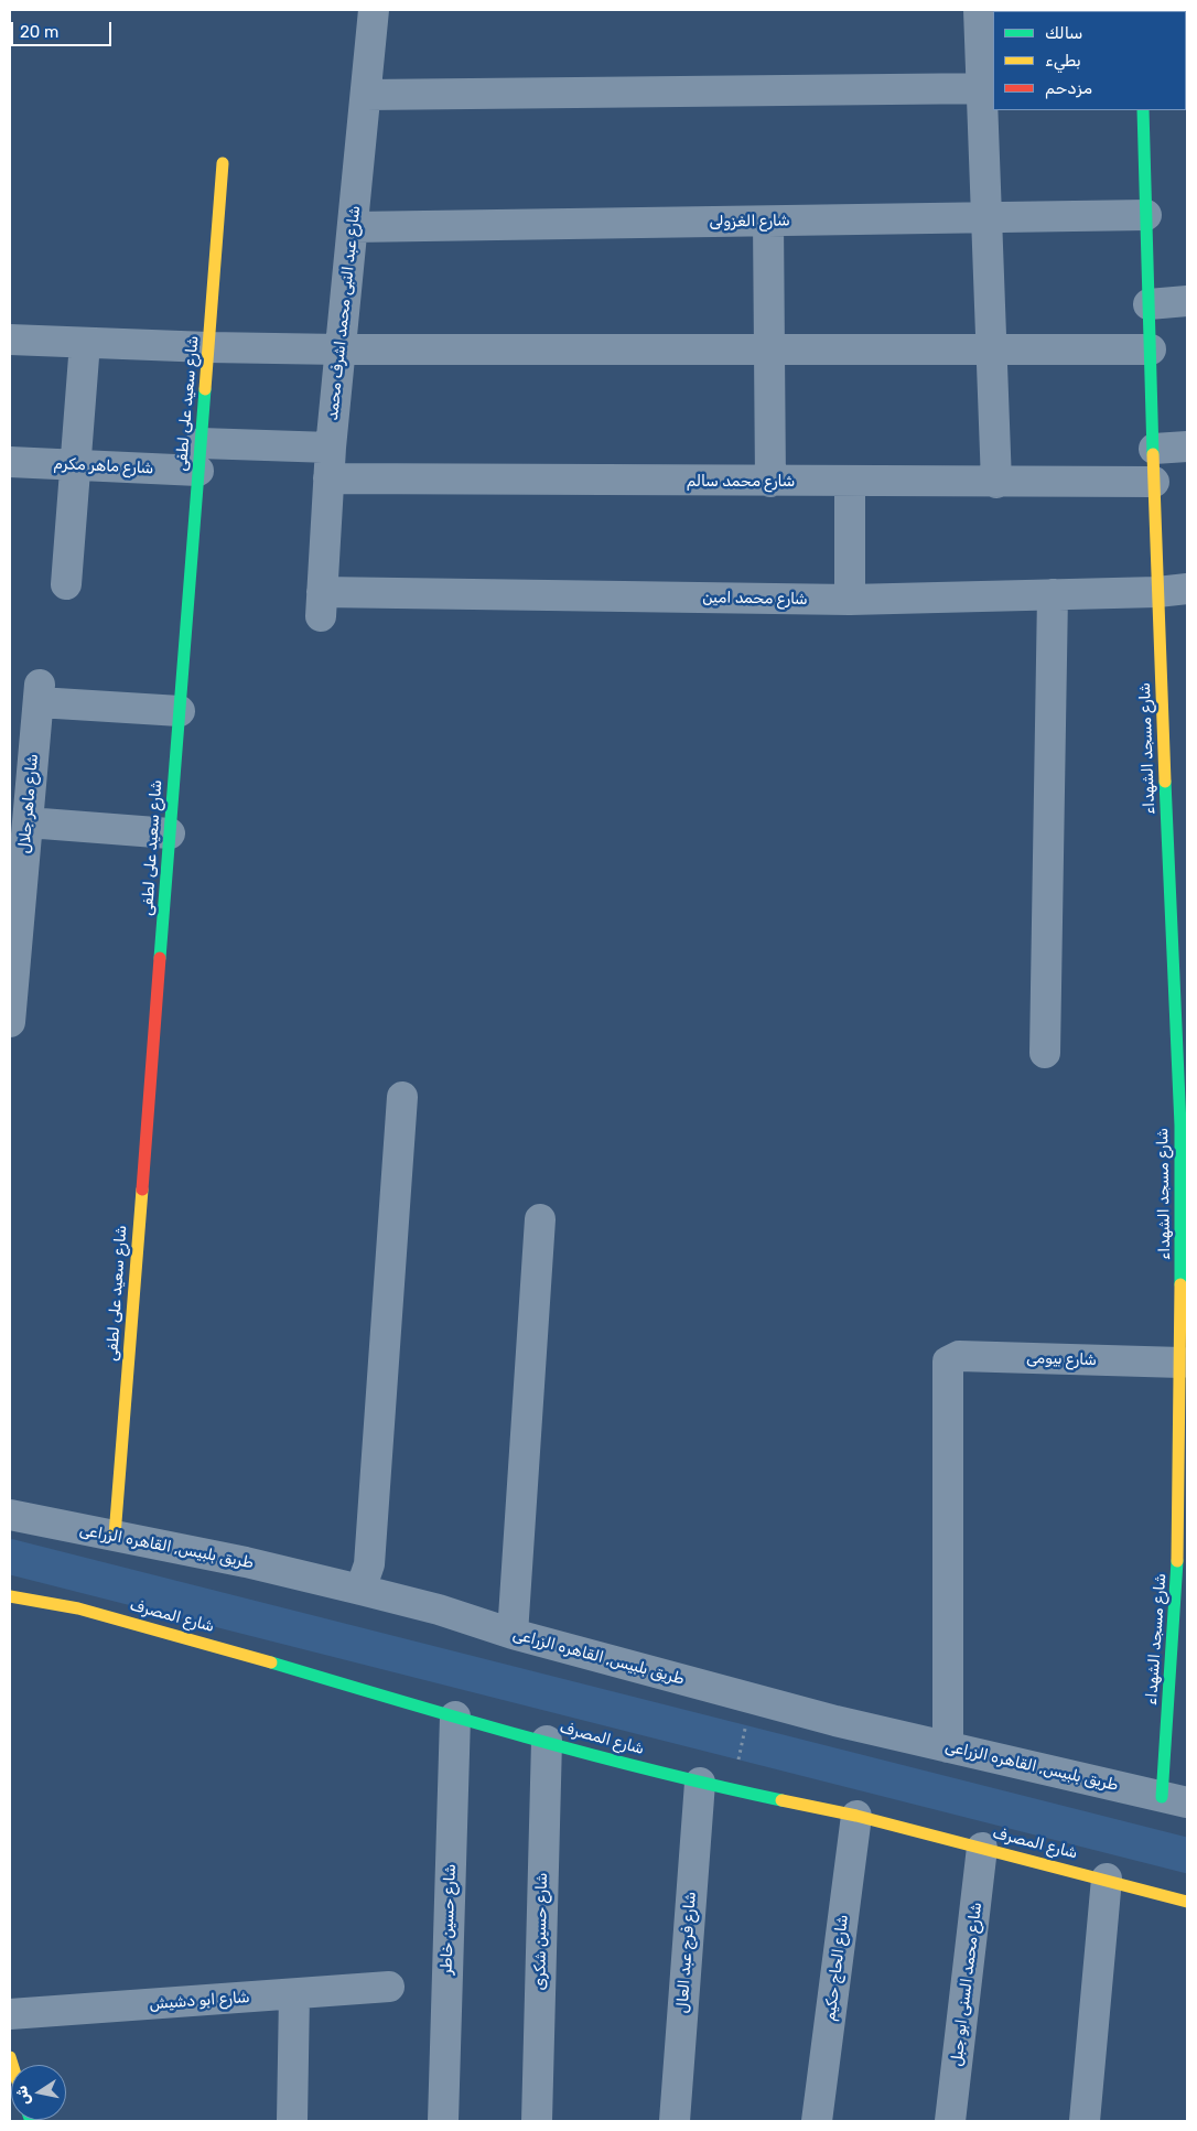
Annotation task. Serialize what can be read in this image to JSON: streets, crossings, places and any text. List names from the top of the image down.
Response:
{
  "streets": {
    "street": [
      "شارع الغزولى",
      "شارع عبد النبى محمد اشرف محمد",
      "شارع سعيد على لطفى",
      "شارع ماهر مكرم",
      "شارع محمد سالم",
      "شارع محمد امين",
      "شارع مسجد الشهداء",
      "شارع ماهر جلال",
      "شارع بيومى",
      "طريق بلبيس, القاهره الزراعى",
      "شارع المصرف",
      "شارع حسين خاطر",
      "شارع حسين شكرى",
      "شارع فرج عبد العال",
      "شارع الحاج حكيم",
      "شارع محمد السنى ابو جبل",
      "شارع ابو دشيش"
    ]
  },
  "crossings": [
    ["شارع الغزولى", "شارع عبد النبى محمد اشرف محمد"],
    ["شارع الغزولى", "شارع مسجد الشهداء"],
    ["شارع عبد النبى محمد اشرف محمد", "شارع ماهر مكرم"],
    ["شارع عبد النبى محمد اشرف محمد", "شارع محمد سالم"],
    ["شارع عبد النبى محمد اشرف محمد", "شارع محمد امين"],
    ["شارع سعيد على لطفى", "شارع ماهر مكرم"],
    ["شارع سعيد على لطفى", "شارع ماهر جلال"],
    ["شارع سعيد على لطفى", "طريق بلبيس, القاهره الزراعى"],
    ["شارع محمد سالم", "شارع مسجد الشهداء"],
    ["شارع محمد امين", "شارع مسجد الشهداء"],
    ["شارع مسجد الشهداء", "شارع بيومى"],
    ["شارع مسجد الشهداء", "طريق بلبيس, القاهره الزراعى"],
    ["شارع بيومى", "طريق بلبيس, القاهره الزراعى"],
    ["شارع المصرف", "شارع حسين خاطر"],
    ["شارع المصرف", "شارع حسين شكرى"],
    ["شارع المصرف", "شارع فرج عبد العال"],
    ["شارع المصرف", "شارع الحاج حكيم"],
    ["شارع المصرف", "شارع محمد السنى ابو جبل"]
  ],
  "legend": ["سالك", "بطيء", "مزدحم"],
  "scale_bar": "20 m",
  "north": "left"
}
